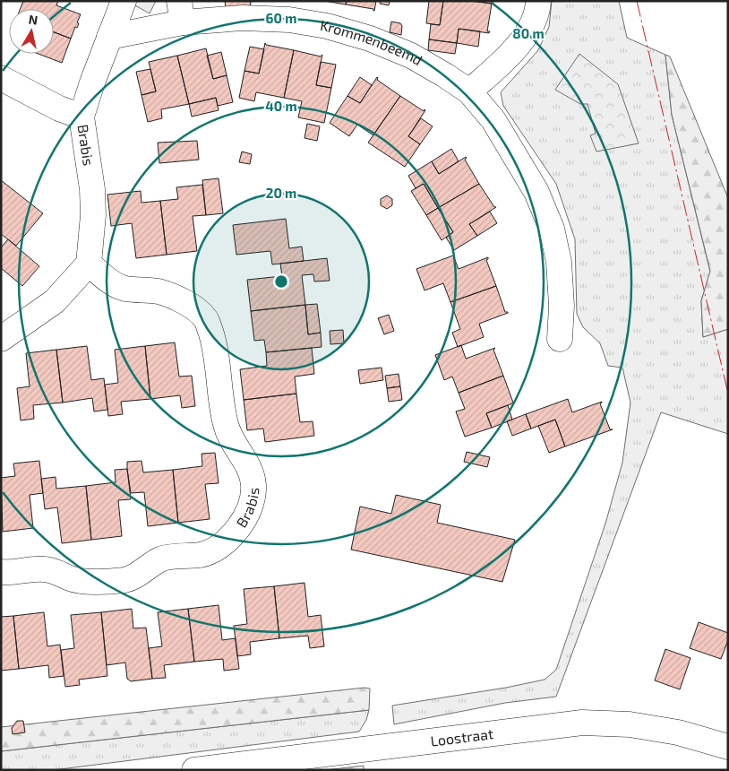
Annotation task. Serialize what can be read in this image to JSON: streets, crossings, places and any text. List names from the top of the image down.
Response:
{
  "streets": {
    "street": ["Krommenbeemd", "Brabis", "Loostraat"]
  },
  "north": "top",
  "rings": [
    "60 m",
    "80 m",
    "40 m",
    "20 m"
  ]
}
